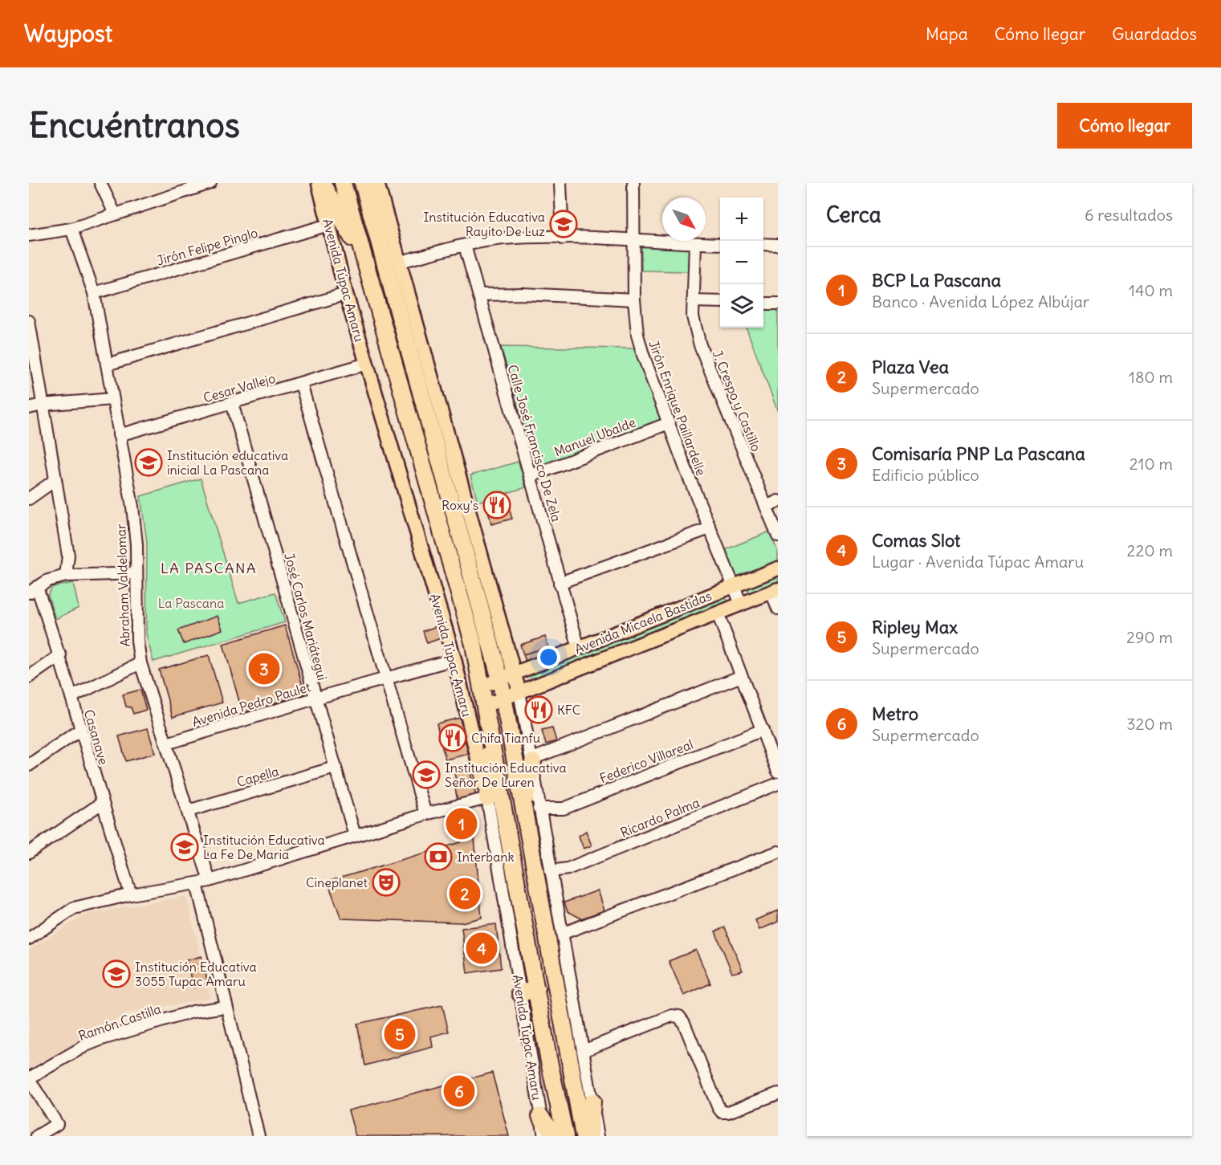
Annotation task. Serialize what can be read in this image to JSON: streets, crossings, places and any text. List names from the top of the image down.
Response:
{
  "streets": {
    "highway": ["Avenida Túpac Amaru"],
    "main road": ["Avenida Micaela Bastidas"],
    "street": [
      "Jirón Felipe Pinglo",
      "Cesar Vallejo",
      "J. Crespo y Castillo",
      "Jirón Enrique Paillardelle",
      "Manuel Ubalde",
      "Calle José Francisco De Zela",
      "Abraham Valdelomar",
      "José Carlos Mariátegui",
      "Avenida Pedro Paulet",
      "Casanave",
      "Federico Villareal",
      "Capella",
      "Ricardo Palma",
      "Ramón Castilla"
    ]
  },
  "crossings": [
    ["Jirón Felipe Pinglo", "Avenida Túpac Amaru"],
    ["Jirón Felipe Pinglo", "Abraham Valdelomar"],
    ["Avenida Túpac Amaru", "Cesar Vallejo"],
    ["Avenida Túpac Amaru", "Avenida Micaela Bastidas"],
    ["Avenida Túpac Amaru", "Avenida Pedro Paulet"],
    ["Cesar Vallejo", "Abraham Valdelomar"],
    ["Cesar Vallejo", "José Carlos Mariátegui"],
    ["Jirón Enrique Paillardelle", "Manuel Ubalde"],
    ["Jirón Enrique Paillardelle", "Avenida Micaela Bastidas"],
    ["Manuel Ubalde", "Calle José Francisco De Zela"],
    ["Calle José Francisco De Zela", "Avenida Micaela Bastidas"],
    ["Abraham Valdelomar", "Avenida Pedro Paulet"],
    ["Abraham Valdelomar", "Capella"],
    ["José Carlos Mariátegui", "Avenida Pedro Paulet"],
    ["José Carlos Mariátegui", "Capella"]
  ],
  "districts": ["LA PASCANA"],
  "parks": ["La Pascana"],
  "places": {
    "school or university": [
      "Institución Educativa Rayito De Luz",
      "Institución educativa inicial La Pascana",
      "Institución Educativa Señor De Luren",
      "Institución Educativa La Fe De Maria",
      "Institución Educativa 3055 Tupac Amaru"
    ],
    "restaurant": ["Roxy's", "KFC", "Chifa Tianfu"],
    "bank": ["Interbank"],
    "theatre": ["Cineplanet"]
  },
  "north": "bottom right",
  "page": {
    "header": "Waypost",
    "nav": ["Mapa", "Cómo llegar", "Guardados"],
    "buttons": "Cómo llegar",
    "title": "Encuéntranos",
    "heading": ["Cerca", "6 resultados"],
    "map_buttons": ["+", "−"],
    "list": [
      {
        "mark": "1",
        "name": "BCP La Pascana",
        "note": "Banco · Avenida López Albújar",
        "value": "140 m"
      },
      {
        "mark": "2",
        "name": "Plaza Vea",
        "note": "Supermercado",
        "value": "180 m"
      },
      {
        "mark": "3",
        "name": "Comisaría PNP La Pascana",
        "note": "Edificio público",
        "value": "210 m"
      },
      {
        "mark": "4",
        "name": "Comas Slot",
        "note": "Lugar · Avenida Túpac Amaru",
        "value": "220 m"
      },
      {
        "mark": "5",
        "name": "Ripley Max",
        "note": "Supermercado",
        "value": "290 m"
      },
      {
        "mark": "6",
        "name": "Metro",
        "note": "Supermercado",
        "value": "320 m"
      }
    ],
    "pins": [
      "3",
      "1",
      "2",
      "4",
      "5",
      "6"
    ]
  }
}
